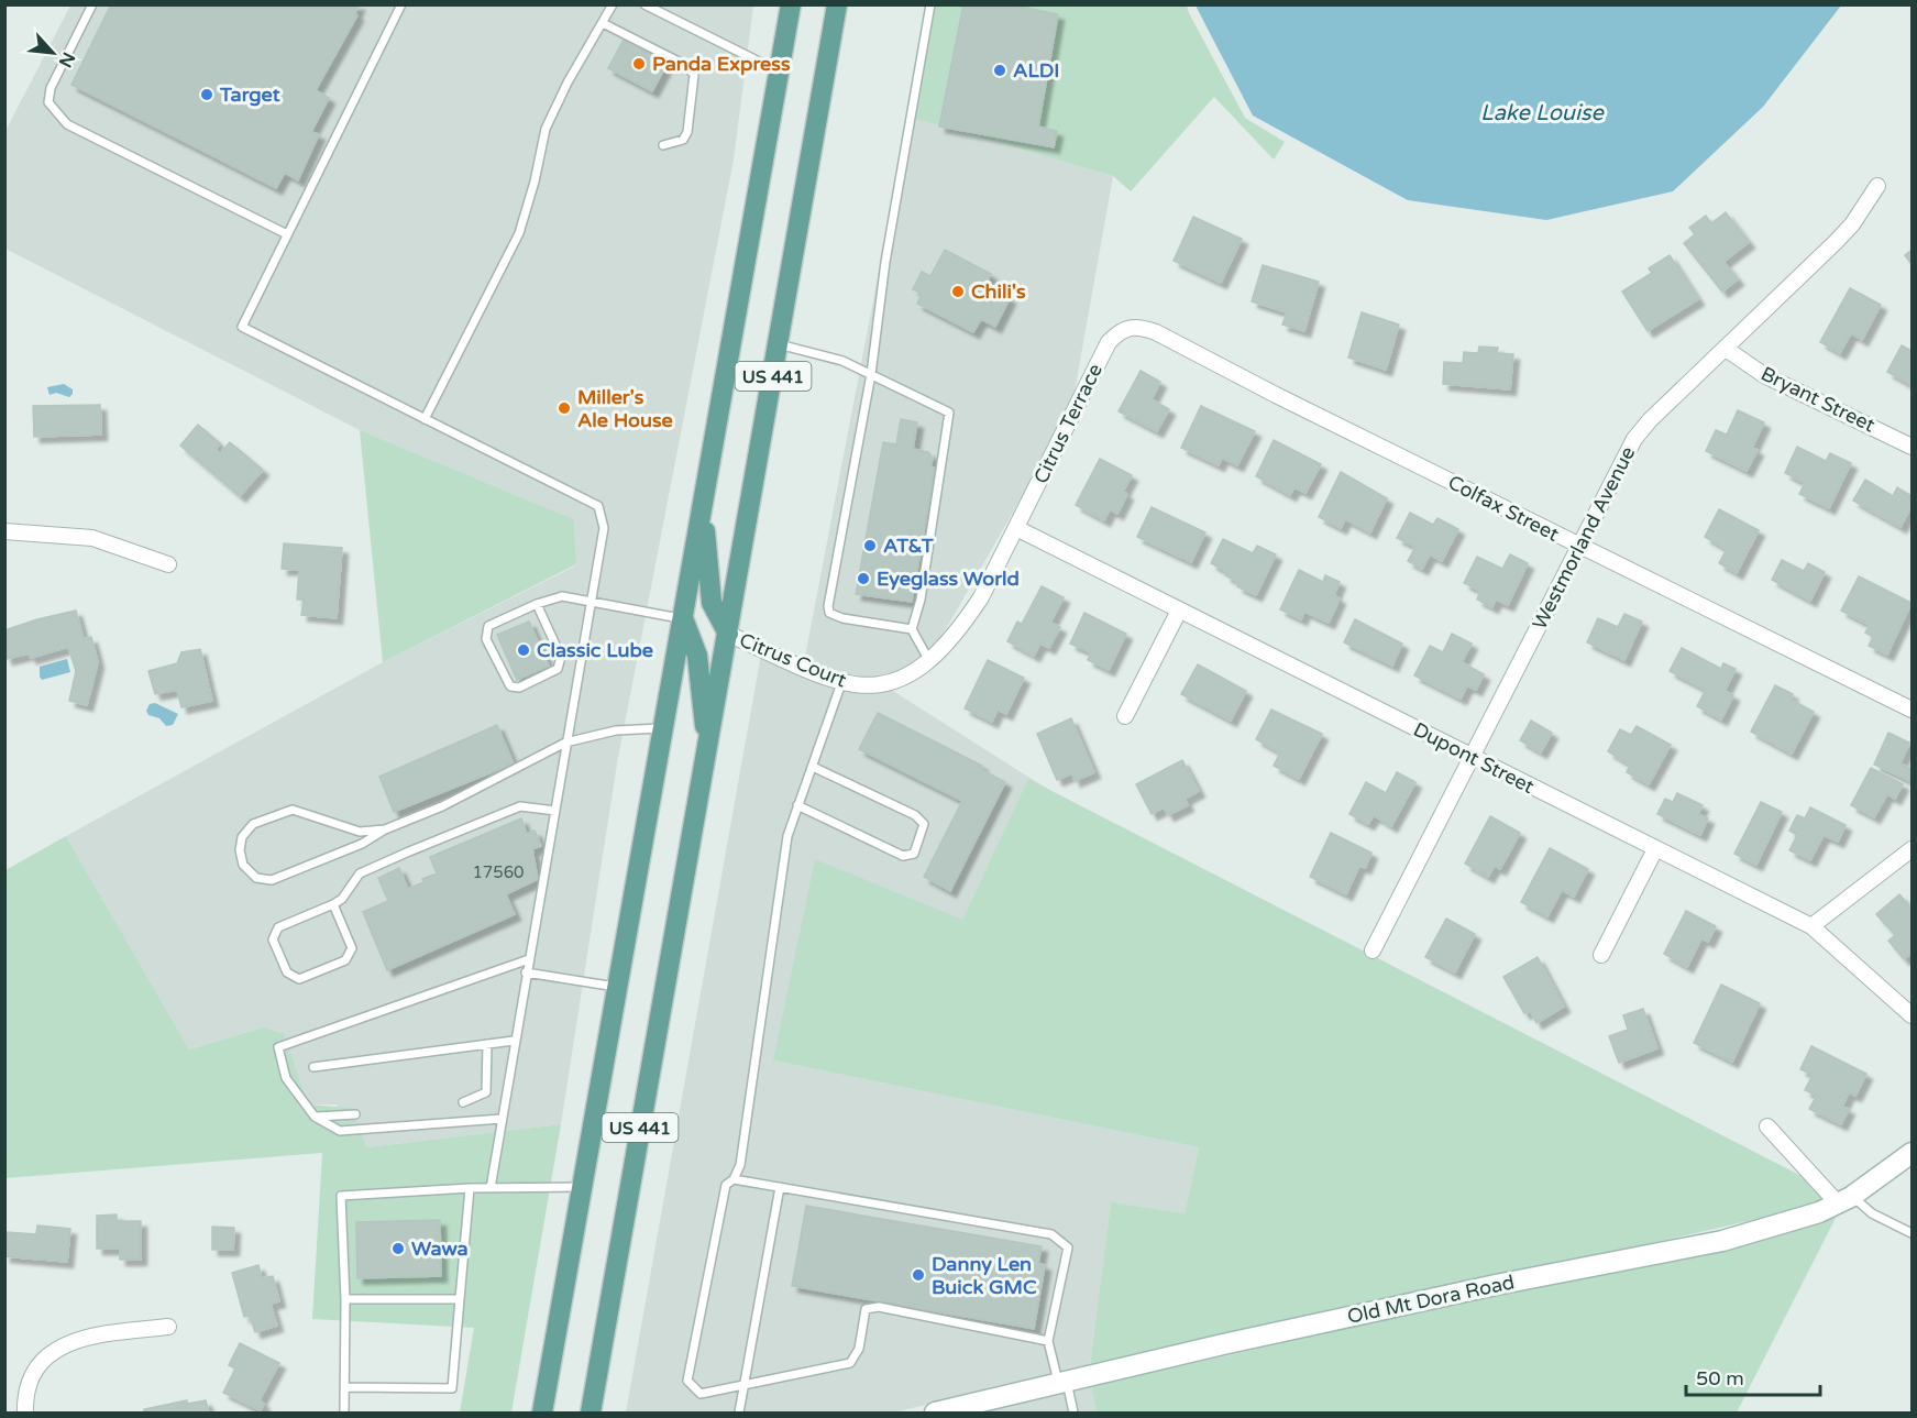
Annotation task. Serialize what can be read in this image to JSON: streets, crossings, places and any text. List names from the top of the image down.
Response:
{
  "streets": {
    "main road": ["US 441"],
    "street": [
      "Bryant Street",
      "Citrus Terrace",
      "Colfax Street",
      "Westmorland Avenue",
      "Citrus Court",
      "Dupont Street",
      "Old Mt Dora Road"
    ]
  },
  "crossings": [
    ["US 441", "Citrus Court"],
    ["Bryant Street", "Westmorland Avenue"],
    ["Citrus Terrace", "Colfax Street"],
    ["Citrus Terrace", "Citrus Court"],
    ["Citrus Terrace", "Dupont Street"],
    ["Colfax Street", "Westmorland Avenue"],
    ["Westmorland Avenue", "Dupont Street"],
    ["Citrus Court", "Dupont Street"]
  ],
  "water": ["Lake Louise"],
  "places": [
    "Panda Express",
    "ALDI",
    "Target",
    "Chili's",
    "Miller's Ale House",
    "AT&T",
    "Eyeglass World",
    "Classic Lube",
    "Wawa",
    "Danny Len Buick GMC"
  ],
  "house_numbers": ["17560"],
  "scale_bar": "50 m",
  "north": "bottom right"
}
